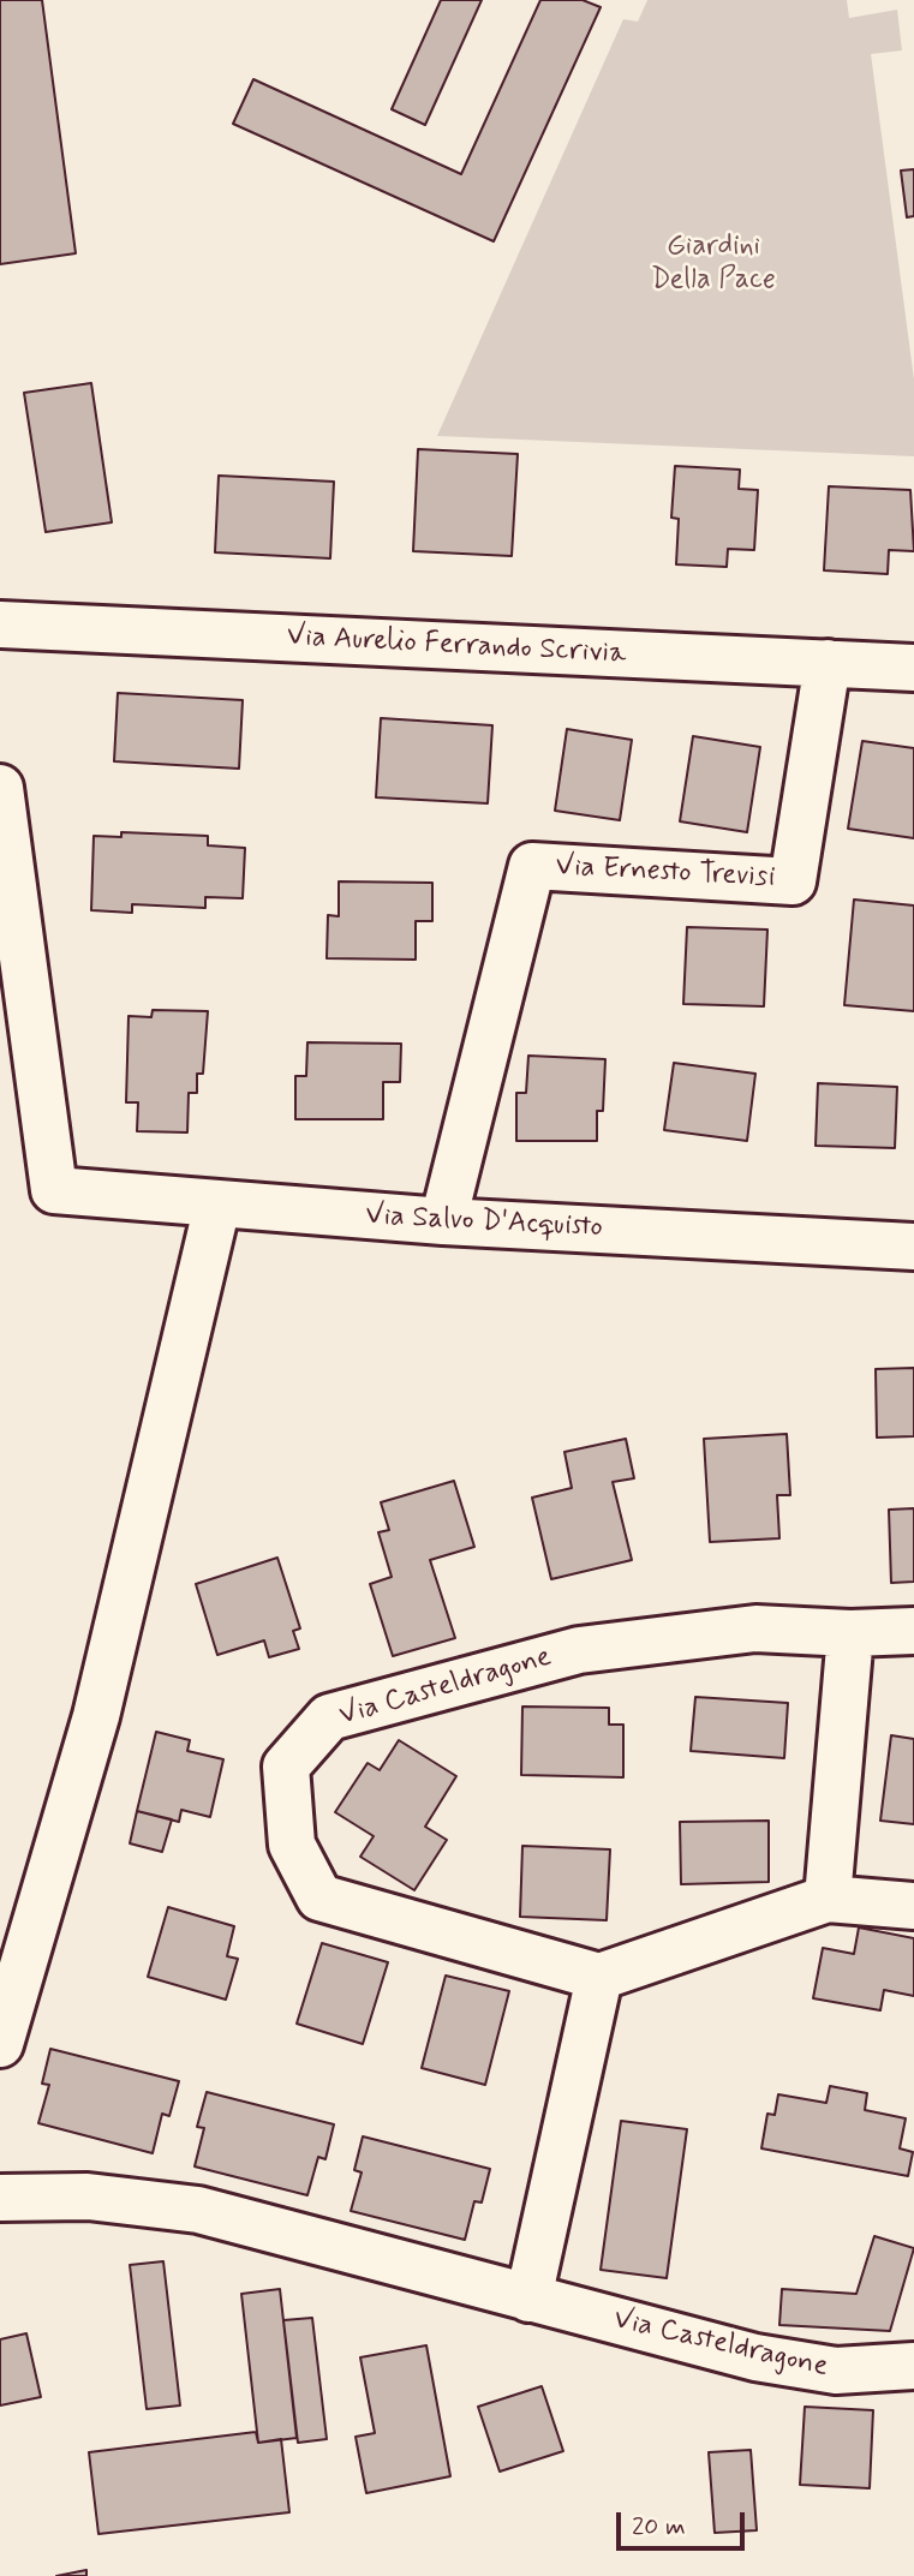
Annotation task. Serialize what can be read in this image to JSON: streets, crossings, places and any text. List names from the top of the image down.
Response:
{
  "streets": {
    "street": [
      "Via Aurelio Ferrando Scrivia",
      "Via Ernesto Trevisi",
      "Via Salvo D'Acquisto",
      "Via Casteldragone"
    ]
  },
  "crossings": [
    ["Via Aurelio Ferrando Scrivia", "Via Ernesto Trevisi"],
    ["Via Ernesto Trevisi", "Via Salvo D'Acquisto"]
  ],
  "parks": ["Giardini Della Pace"],
  "scale_bar": "20 m"
}
